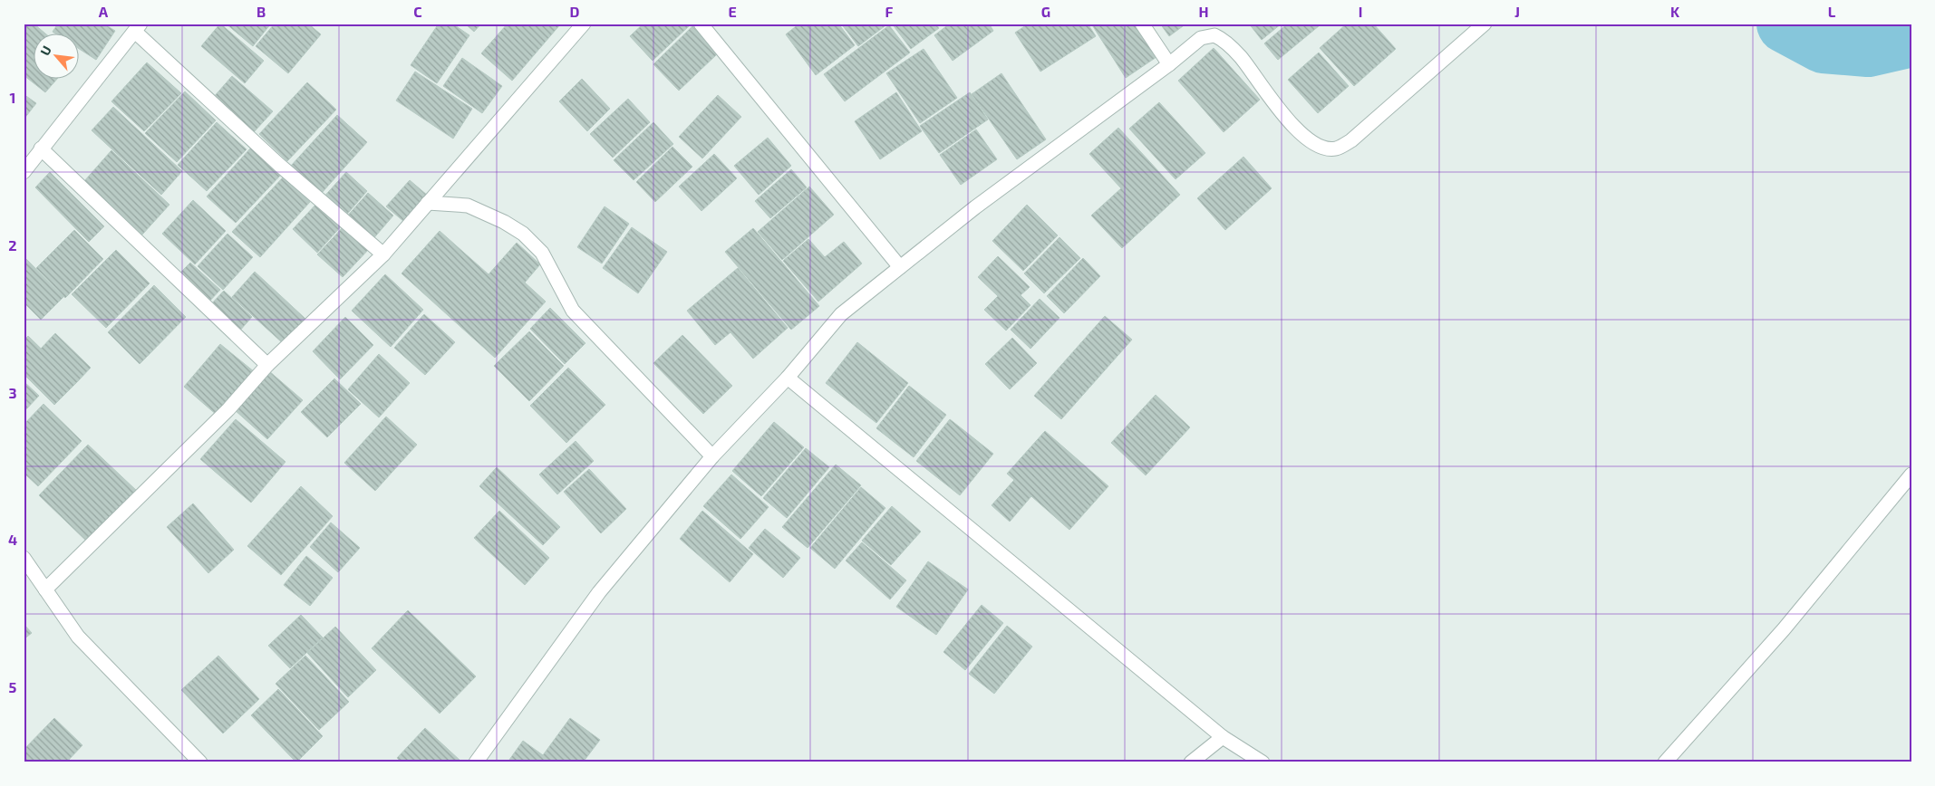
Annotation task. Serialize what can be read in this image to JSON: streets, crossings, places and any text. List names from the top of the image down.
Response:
{
  "north": "top left",
  "grid": {
    "columns": [
      "A",
      "B",
      "C",
      "D",
      "E",
      "F",
      "G",
      "H",
      "I",
      "J",
      "K",
      "L"
    ],
    "rows": [
      "1",
      "2",
      "3",
      "4",
      "5"
    ]
  }
}
